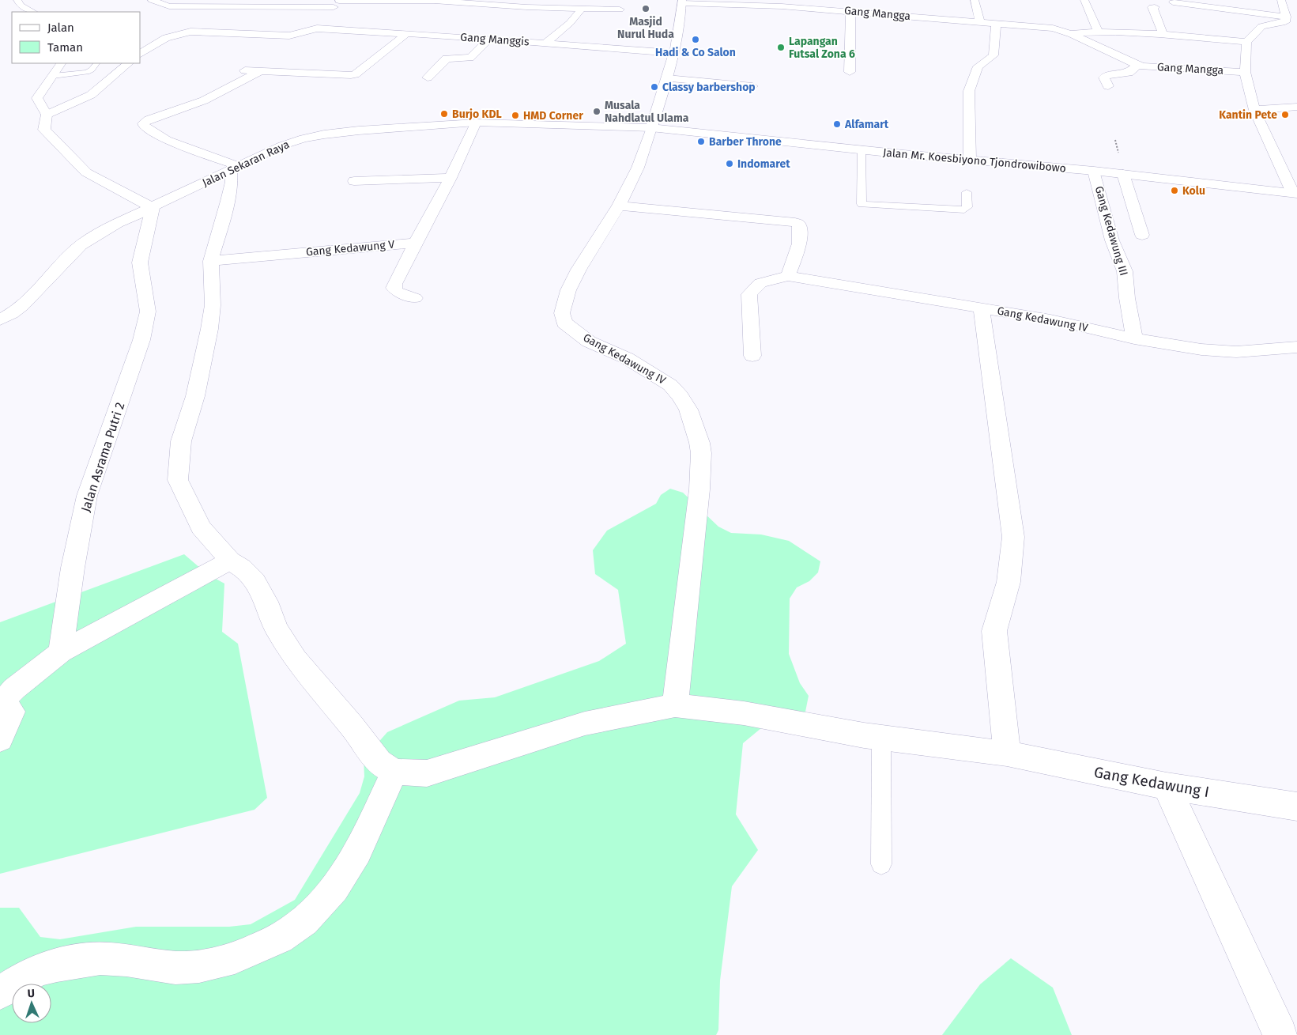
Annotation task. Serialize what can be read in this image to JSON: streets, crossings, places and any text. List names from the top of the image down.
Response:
{
  "streets": {
    "street": [
      "Gang Mangga",
      "Gang Manggis",
      "Jalan Mr. Koesbiyono Tjondrowibowo",
      "Jalan Sekaran Raya",
      "Gang Kedawung III",
      "Gang Kedawung V",
      "Gang Kedawung IV",
      "Jalan Asrama Putri 2",
      "Gang Kedawung I"
    ]
  },
  "crossings": [
    ["Gang Mangga", "Gang Kedawung IV"],
    ["Gang Manggis", "Gang Kedawung IV"],
    ["Jalan Mr. Koesbiyono Tjondrowibowo", "Jalan Sekaran Raya"],
    ["Jalan Mr. Koesbiyono Tjondrowibowo", "Gang Kedawung III"],
    ["Jalan Mr. Koesbiyono Tjondrowibowo", "Gang Kedawung IV"],
    ["Jalan Sekaran Raya", "Gang Kedawung IV"],
    ["Jalan Sekaran Raya", "Jalan Asrama Putri 2"],
    ["Gang Kedawung III", "Gang Kedawung IV"],
    ["Gang Kedawung IV", "Gang Kedawung I"]
  ],
  "places": [
    "Masjid Nurul Huda",
    "Hadi & Co Salon",
    "Lapangan Futsal Zona 6",
    "Classy barbershop",
    "Musala Nahdlatul Ulama",
    "Burjo KDL",
    "Kantin Pete",
    "HMD Corner",
    "Alfamart",
    "Barber Throne",
    "Indomaret",
    "Kolu"
  ],
  "legend": ["Jalan", "Taman"],
  "north": "top"
}
